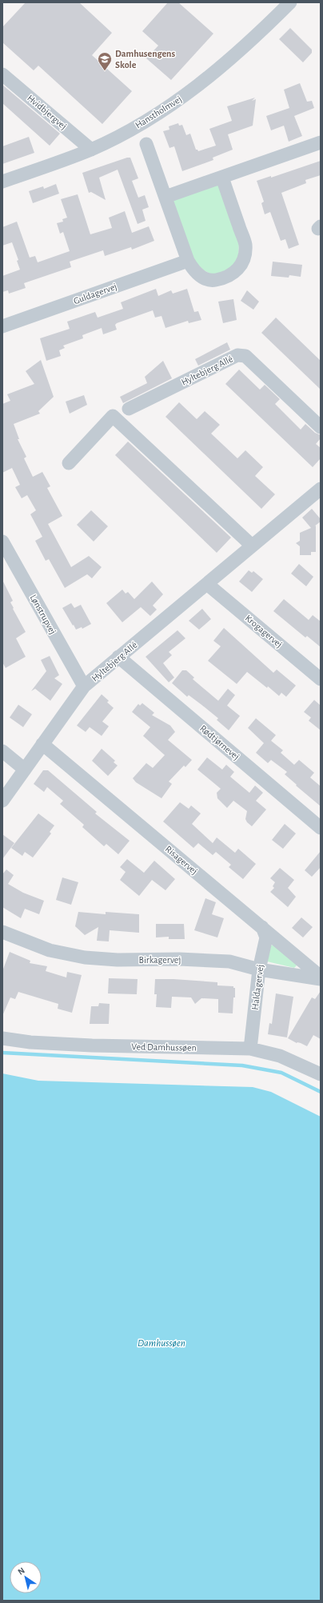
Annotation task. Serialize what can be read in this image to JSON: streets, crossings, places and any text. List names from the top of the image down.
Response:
{
  "streets": {
    "street": [
      "Hvidbjergvej",
      "Hanstholmvej",
      "Guldagervej",
      "Hyltebjerg Allé",
      "Lønstrupvej",
      "Krogagervej",
      "Rødtjørnevej",
      "Risagervej",
      "Birkagervej",
      "Haldagervej",
      "Ved Damhussøen"
    ]
  },
  "crossings": [
    ["Hvidbjergvej", "Hanstholmvej"],
    ["Hyltebjerg Allé", "Lønstrupvej"],
    ["Hyltebjerg Allé", "Krogagervej"],
    ["Hyltebjerg Allé", "Rødtjørnevej"],
    ["Hyltebjerg Allé", "Risagervej"],
    ["Risagervej", "Haldagervej"],
    ["Birkagervej", "Haldagervej"],
    ["Haldagervej", "Ved Damhussøen"]
  ],
  "water": ["Damhussøen"],
  "places": {
    "school or university": ["Damhusengens Skole"]
  },
  "north": "top left"
}
